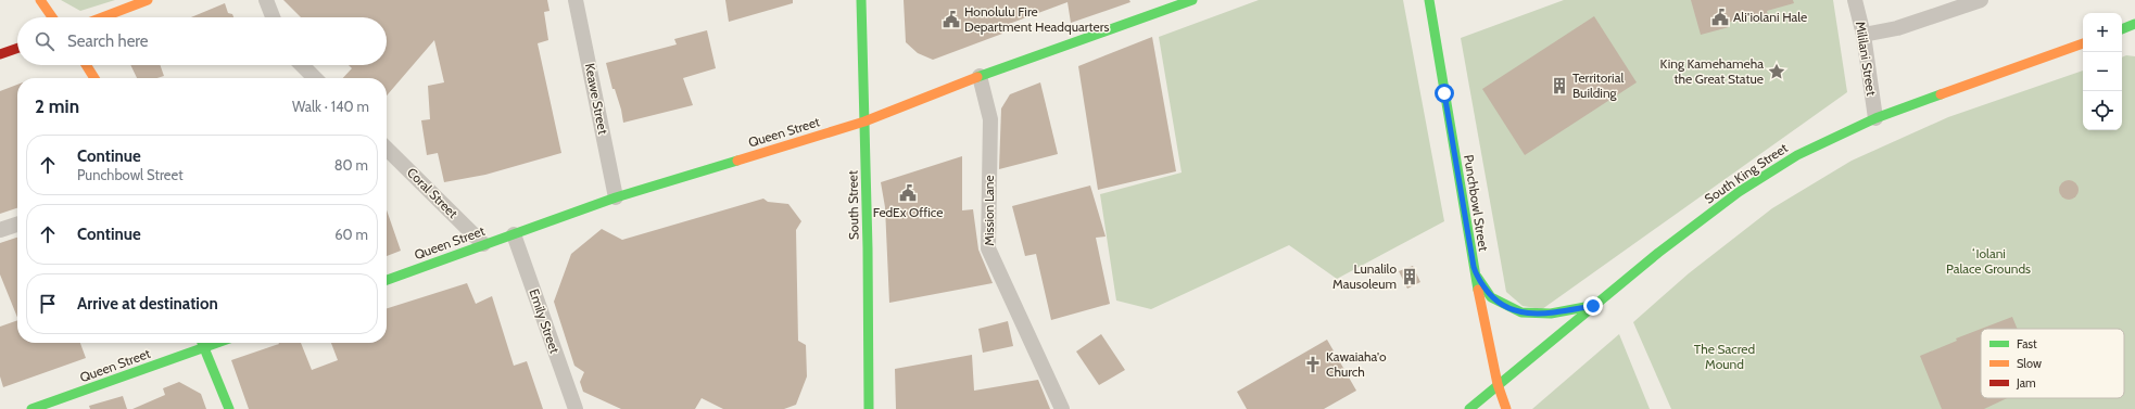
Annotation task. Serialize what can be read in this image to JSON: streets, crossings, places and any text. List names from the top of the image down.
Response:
{
  "streets": {
    "main road": [
      "Queen Street",
      "South King Street",
      "Punchbowl Street",
      "South Street"
    ],
    "street": [
      "Mililani Street",
      "Keawe Street",
      "Coral Street",
      "Mission Lane",
      "Emily Street"
    ]
  },
  "crossings": [
    ["Mililani Street", "South King Street"],
    ["Keawe Street", "Queen Street"],
    ["Queen Street", "Coral Street"],
    ["Queen Street", "South Street"],
    ["Queen Street", "Mission Lane"],
    ["Queen Street", "Emily Street"],
    ["South King Street", "Punchbowl Street"]
  ],
  "parks": ["ʻIolani Palace Grounds", "The Sacred Mound"],
  "places": {
    "public building": ["Ali'iolani Hale", "Honolulu Fire Department Headquarters", "FedEx Office"],
    "place": ["King Kamehameha the Great Statue"],
    "building": ["Territorial Building", "Lunalilo Mausoleum"],
    "church": ["Kawaiaha'o Church"]
  },
  "legend": ["Fast", "Slow", "Jam"],
  "page": {
    "map_buttons": ["+", "−"],
    "search": "Search here",
    "heading": ["2 min", "Walk · 140 m"],
    "list": [
      ["Continue", "Punchbowl Street", "80 m"],
      ["Continue", "60 m"],
      "Arrive at destination"
    ]
  }
}
